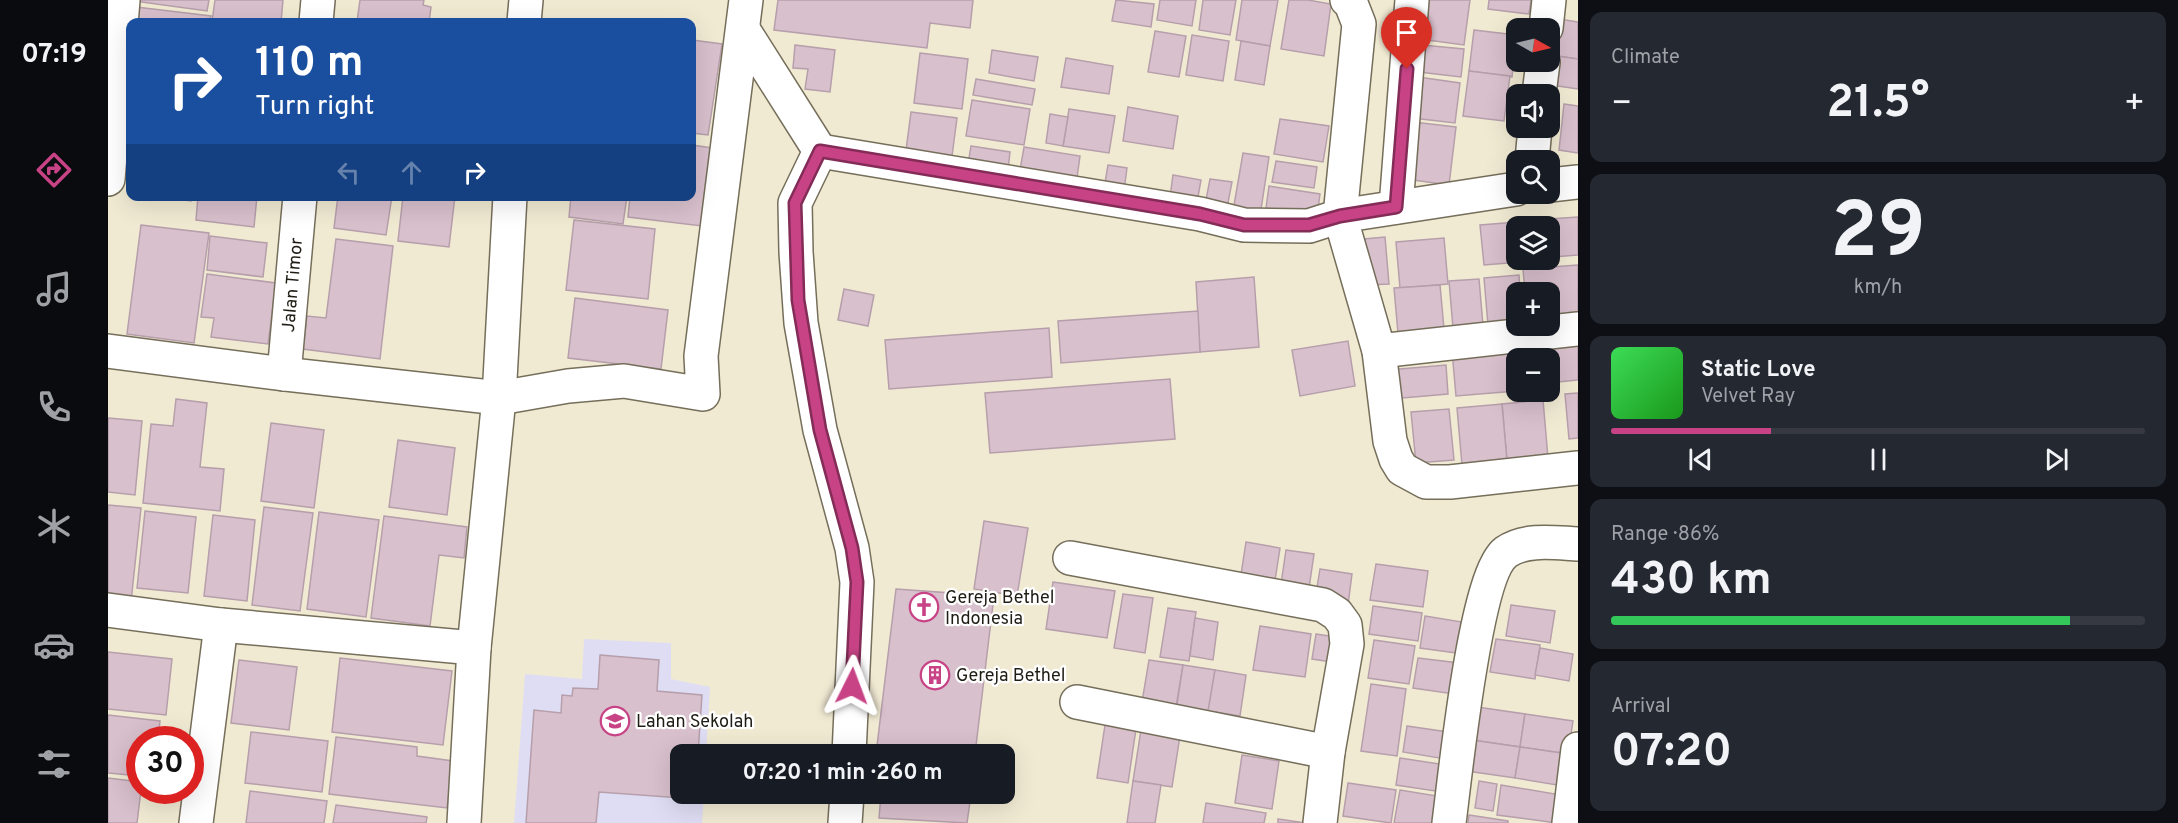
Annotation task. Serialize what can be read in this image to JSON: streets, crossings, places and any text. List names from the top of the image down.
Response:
{
  "streets": {
    "street": ["Jalan Timor"]
  },
  "places": {
    "church": ["Gereja Bethel Indonesia"],
    "building": ["Gereja Bethel"],
    "school or university": ["Lahan Sekolah"]
  },
  "north": "right",
  "page": {
    "tabs": "07:19",
    "tile": [
      "Climate",
      ["29", "km/h"],
      ["Range · 86%", "430 km"],
      ["Arrival", "07:20"]
    ],
    "map_buttons": ["+", "−"],
    "turn": ["110 m", "Turn right"],
    "heat": ["−", "21.5°", "+"],
    "song": ["Static Love", "Velvet Ray"],
    "limit": "30",
    "trip": "07:20 · 1 min · 260 m"
  }
}
